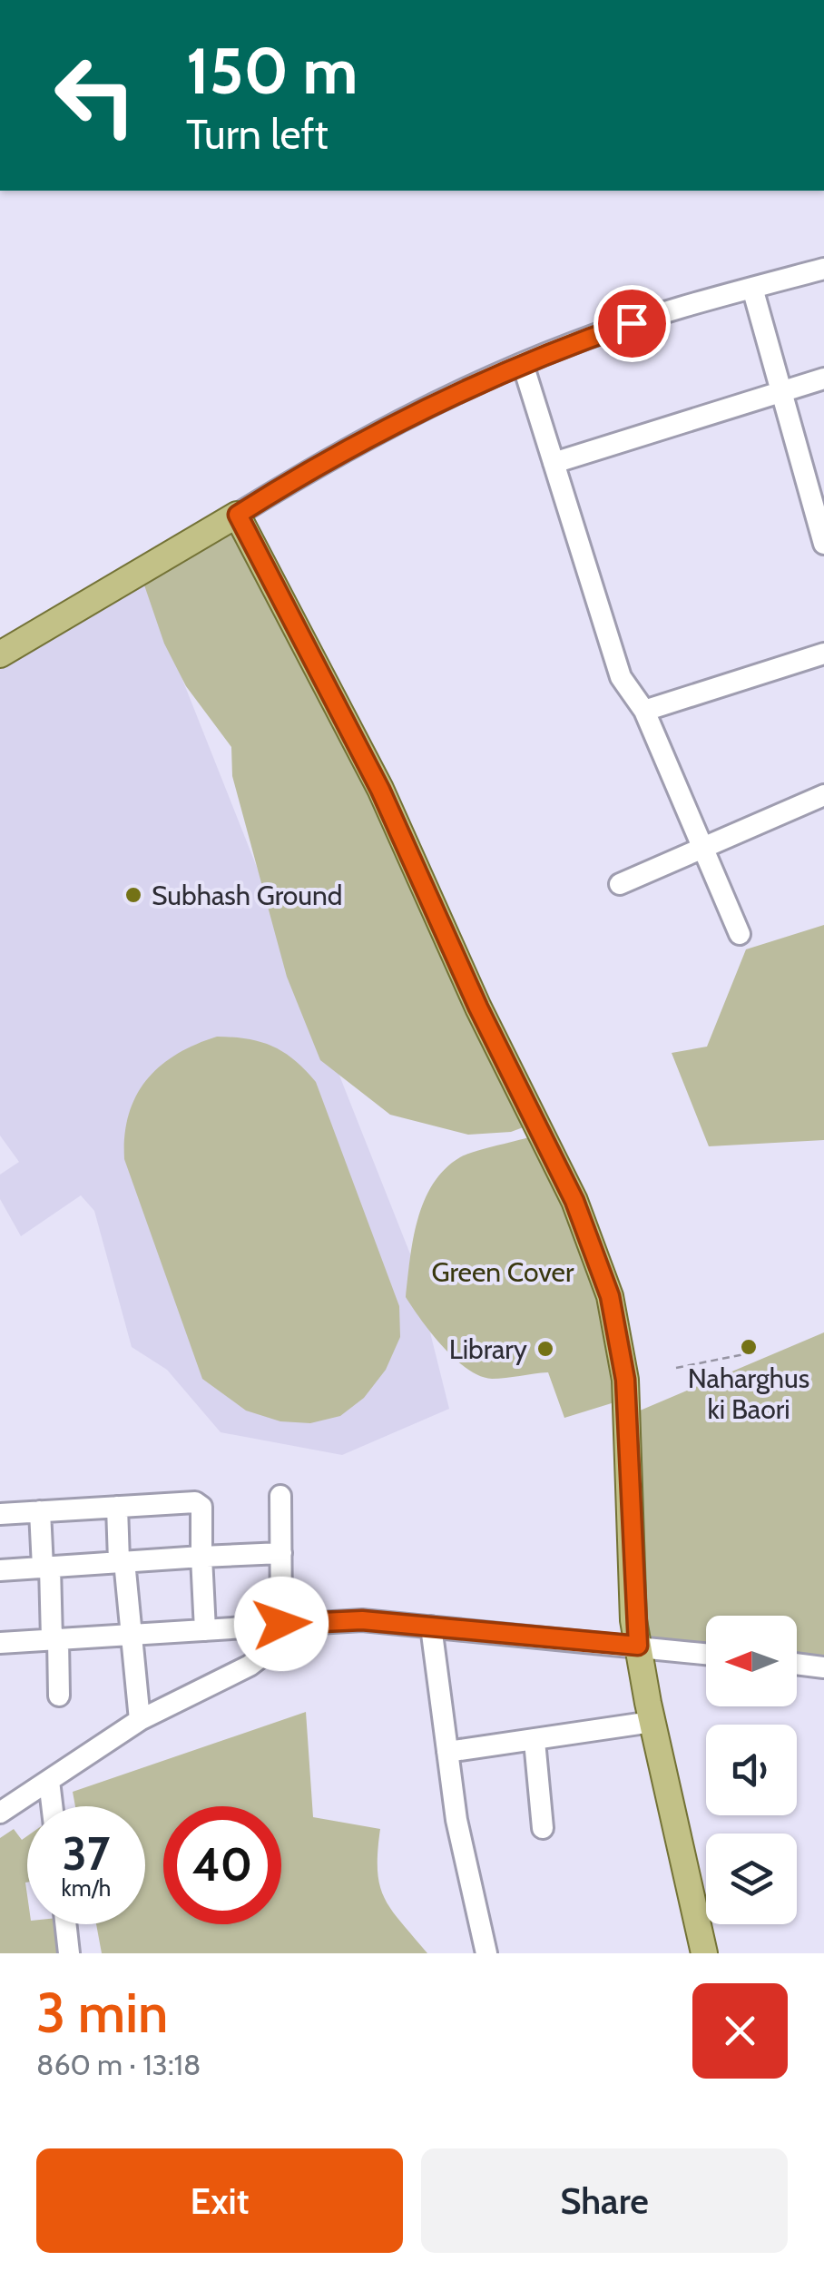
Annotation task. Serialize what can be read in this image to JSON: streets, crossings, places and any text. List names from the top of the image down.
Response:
{
  "parks": ["Green Cover"],
  "places": ["Subhash Ground", "Naharghus ki Baori", "Library"],
  "north": "left",
  "page": {
    "turn": ["150 m", "Turn left"],
    "speed": "37 km/h",
    "limit": "40",
    "heading": ["3 min", "860 m · 13:18"],
    "buttons": ["Exit", "Share"]
  }
}
